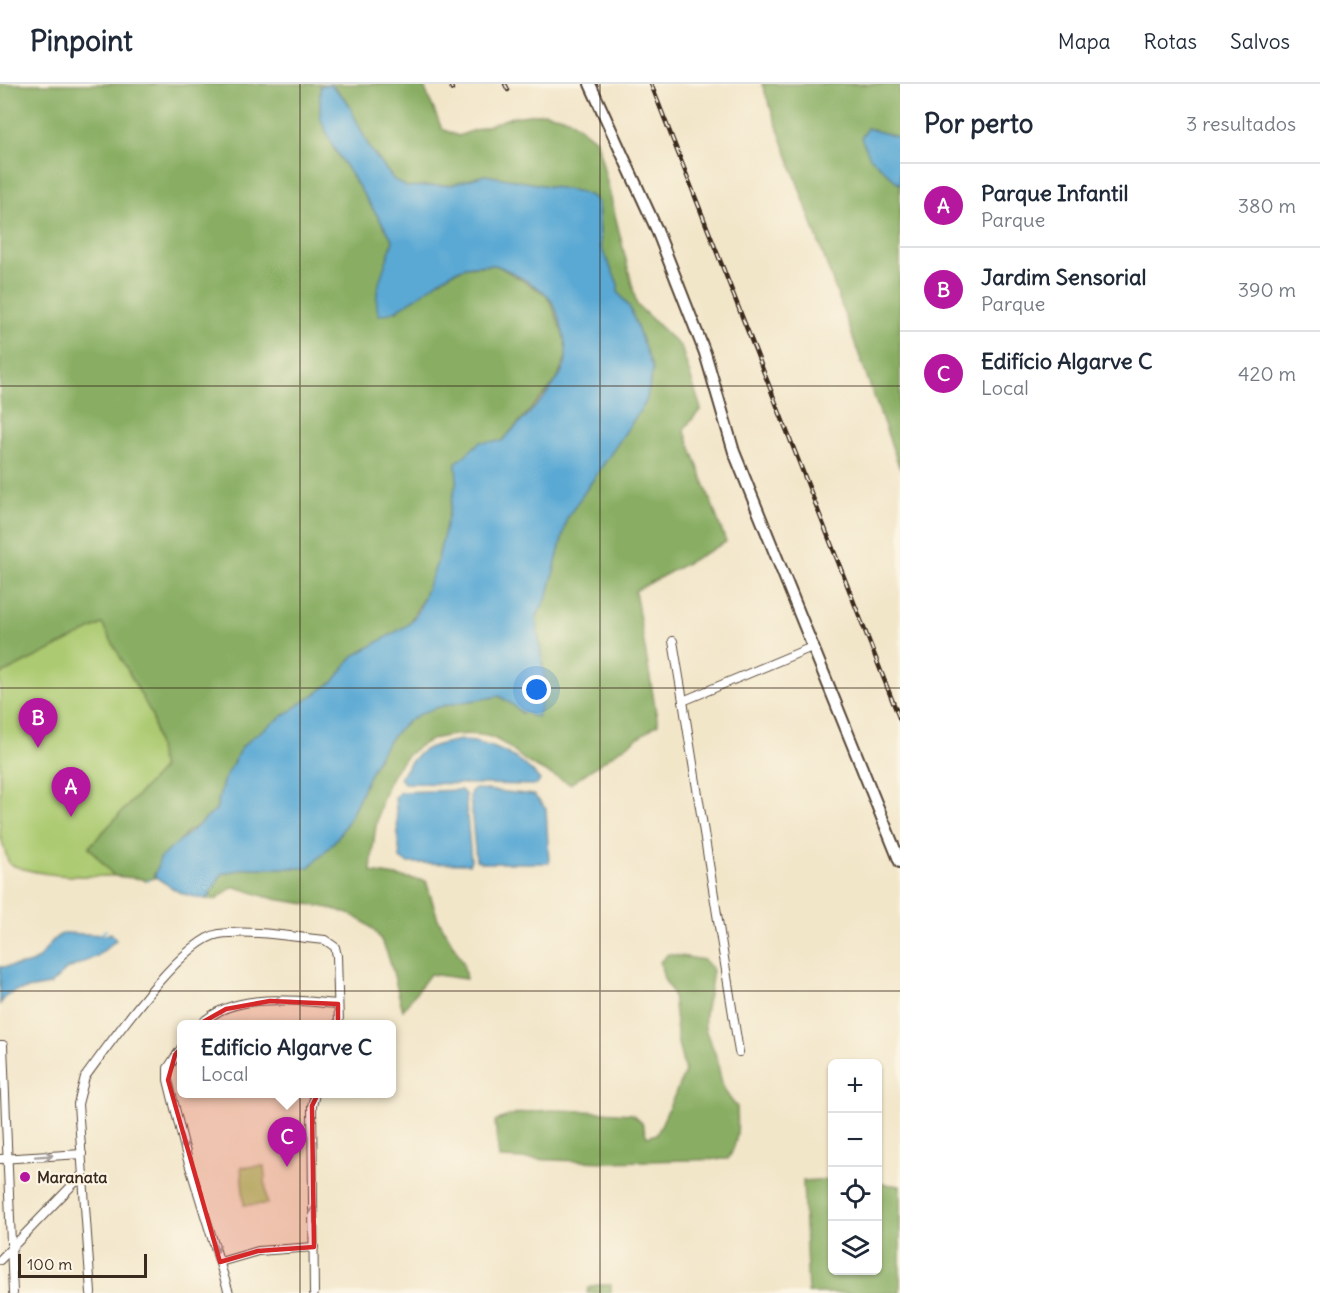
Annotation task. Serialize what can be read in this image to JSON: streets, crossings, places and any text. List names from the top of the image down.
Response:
{
  "places": ["Maranata"],
  "scale_bar": "100 m",
  "page": {
    "header": "Pinpoint",
    "nav": ["Mapa", "Rotas", "Salvos"],
    "heading": ["Por perto", "3 resultados"],
    "list": [
      {
        "mark": "A",
        "name": "Parque Infantil",
        "note": "Parque",
        "value": "380 m"
      },
      {
        "mark": "B",
        "name": "Jardim Sensorial",
        "note": "Parque",
        "value": "390 m"
      },
      {
        "mark": "C",
        "name": "Edifício Algarve C",
        "note": "Local",
        "value": "420 m"
      }
    ],
    "pins": ["B", "A", "C"],
    "popup": ["Edifício Algarve C", "Local"],
    "map_buttons": ["+", "−"],
    "scale": "100 m"
  }
}
